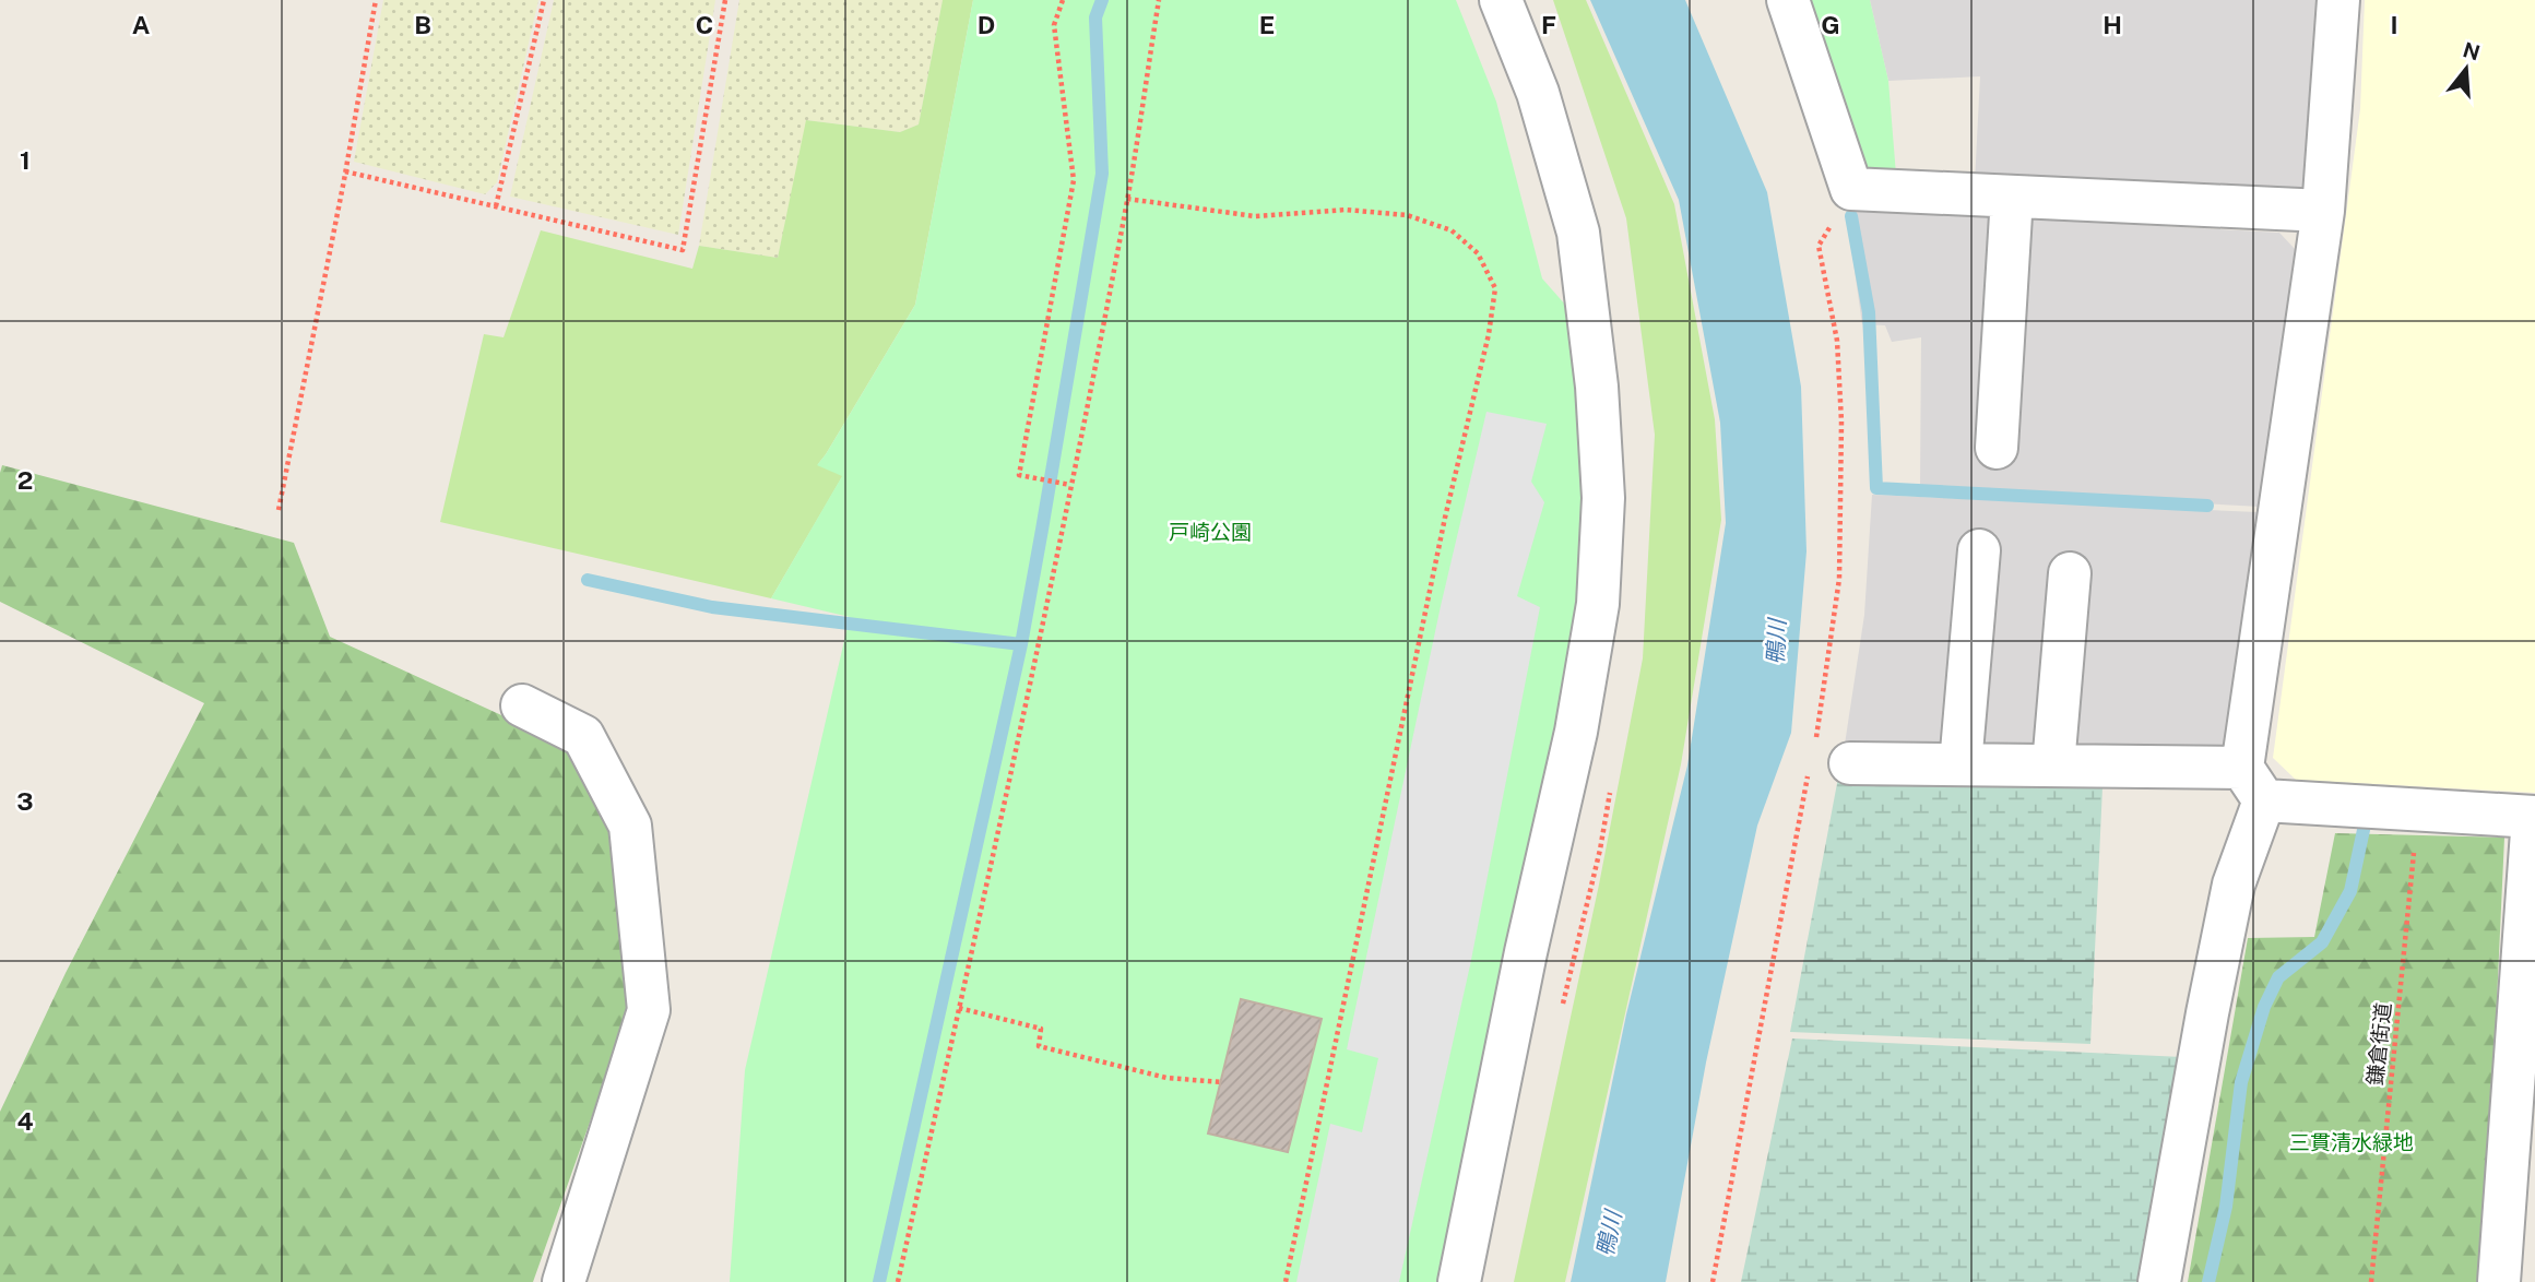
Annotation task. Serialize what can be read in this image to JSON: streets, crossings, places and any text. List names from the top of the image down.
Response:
{
  "streets": {
    "path": ["鎌倉街道"]
  },
  "water": ["鴨川"],
  "parks": ["戸崎公園", "三貫清水緑地"],
  "north": "top",
  "grid": {
    "columns": [
      "A",
      "B",
      "C",
      "D",
      "E",
      "F",
      "G",
      "H",
      "I"
    ],
    "rows": [
      "1",
      "2",
      "3",
      "4"
    ]
  }
}
